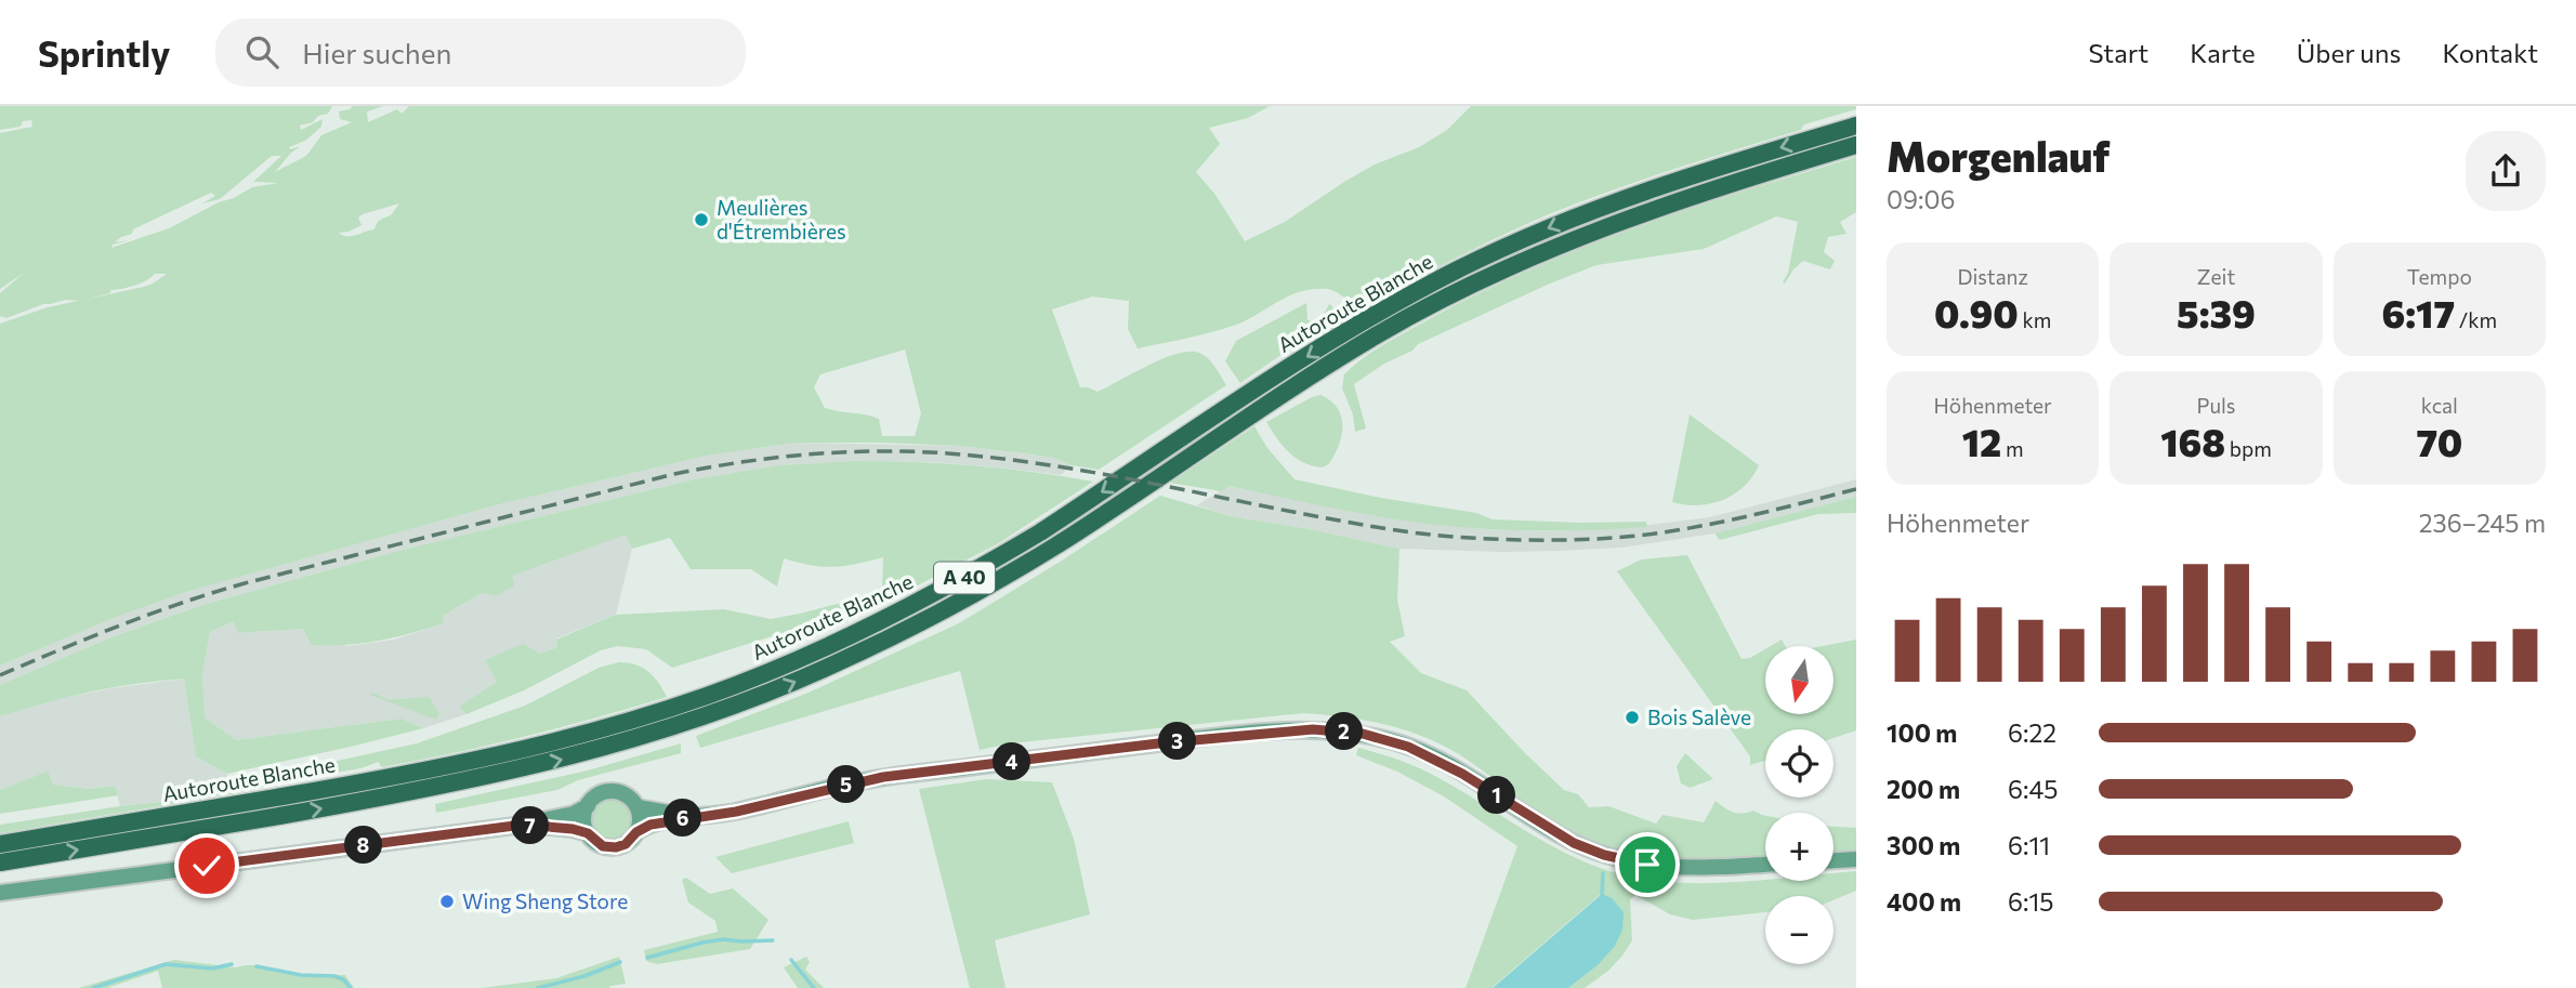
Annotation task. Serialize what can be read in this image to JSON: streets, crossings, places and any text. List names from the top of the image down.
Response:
{
  "streets": {
    "highway": ["Autoroute Blanche", "A 40"]
  },
  "places": ["Meulières d'Étrembières", "Bois Salève", "Wing Sheng Store"],
  "north": "bottom",
  "page": {
    "header": "Sprintly",
    "search": "Hier suchen",
    "nav": [
      "Start",
      "Karte",
      "Über uns",
      "Kontakt"
    ],
    "heading": ["Morgenlauf", "09:06"],
    "stats": [
      ["Distanz", "0.90 km"],
      ["Zeit", "5:39"],
      ["Tempo", "6:17 /km"],
      ["Höhenmeter", "12 m"],
      ["Puls", "168 bpm"],
      ["kcal", "70"]
    ],
    "chart": ["Höhenmeter", "236–245 m"],
    "map_buttons": ["+", "−"],
    "list": [
      {
        "name": "100 m",
        "note": "6:22"
      },
      {
        "name": "200 m",
        "note": "6:45"
      },
      {
        "name": "300 m",
        "note": "6:11"
      },
      {
        "name": "400 m",
        "note": "6:15"
      }
    ],
    "pins": [
      "2",
      "3",
      "4",
      "5",
      "1",
      "6",
      "7",
      "8"
    ]
  }
}
